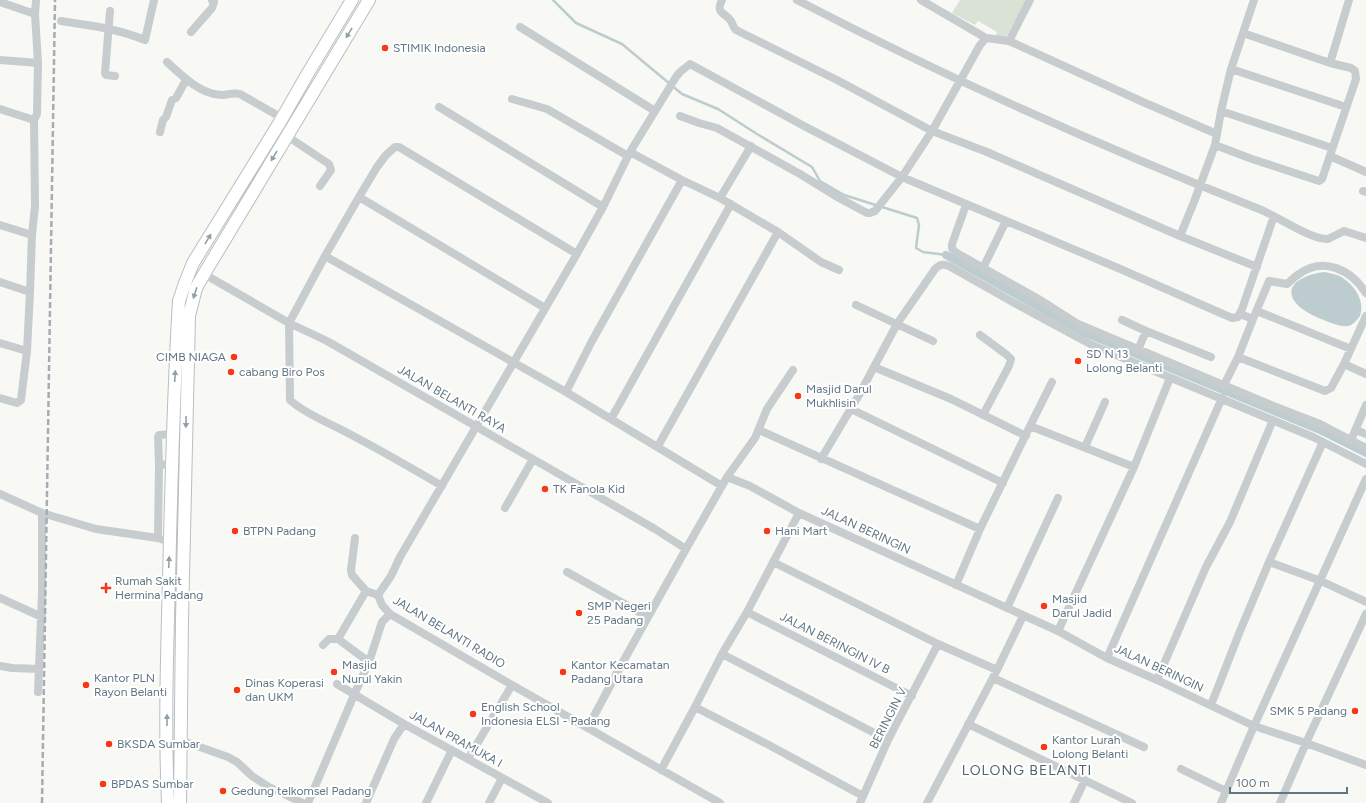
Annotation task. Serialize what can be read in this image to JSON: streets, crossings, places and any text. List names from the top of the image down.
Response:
{
  "streets": {
    "street": [
      "JALAN BELANTI RAYA",
      "JALAN BERINGIN",
      "JALAN BELANTI RADIO",
      "JALAN BERINGIN IV B",
      "BERINGIN V",
      "JALAN PRAMUKA I"
    ]
  },
  "crossings": [
    ["JALAN BERINGIN IV B", "BERINGIN V"]
  ],
  "districts": ["LOLONG BELANTI"],
  "places": {
    "other": [
      "STIMIK Indonesia",
      "CIMB NIAGA",
      "SD N 13 Lolong Belanti",
      "cabang Biro Pos",
      "Masjid Darul Mukhlisin",
      "TK Fanola Kid",
      "BTPN Padang",
      "Hani Mart",
      "Masjid Darul Jadid",
      "SMP Negeri 25 Padang",
      "Masjid Nurul Yakin",
      "Kantor Kecamatan Padang Utara",
      "Kantor PLN Rayon Belanti",
      "Dinas Koperasi dan UKM",
      "SMK 5 Padang",
      "English School Indonesia ELSI - Padang",
      "BKSDA Sumbar",
      "Kantor Lurah Lolong Belanti",
      "BPDAS Sumbar",
      "Gedung telkomsel Padang"
    ],
    "health": ["Rumah Sakit Hermina Padang"]
  },
  "scale_bar": "100 m"
}
